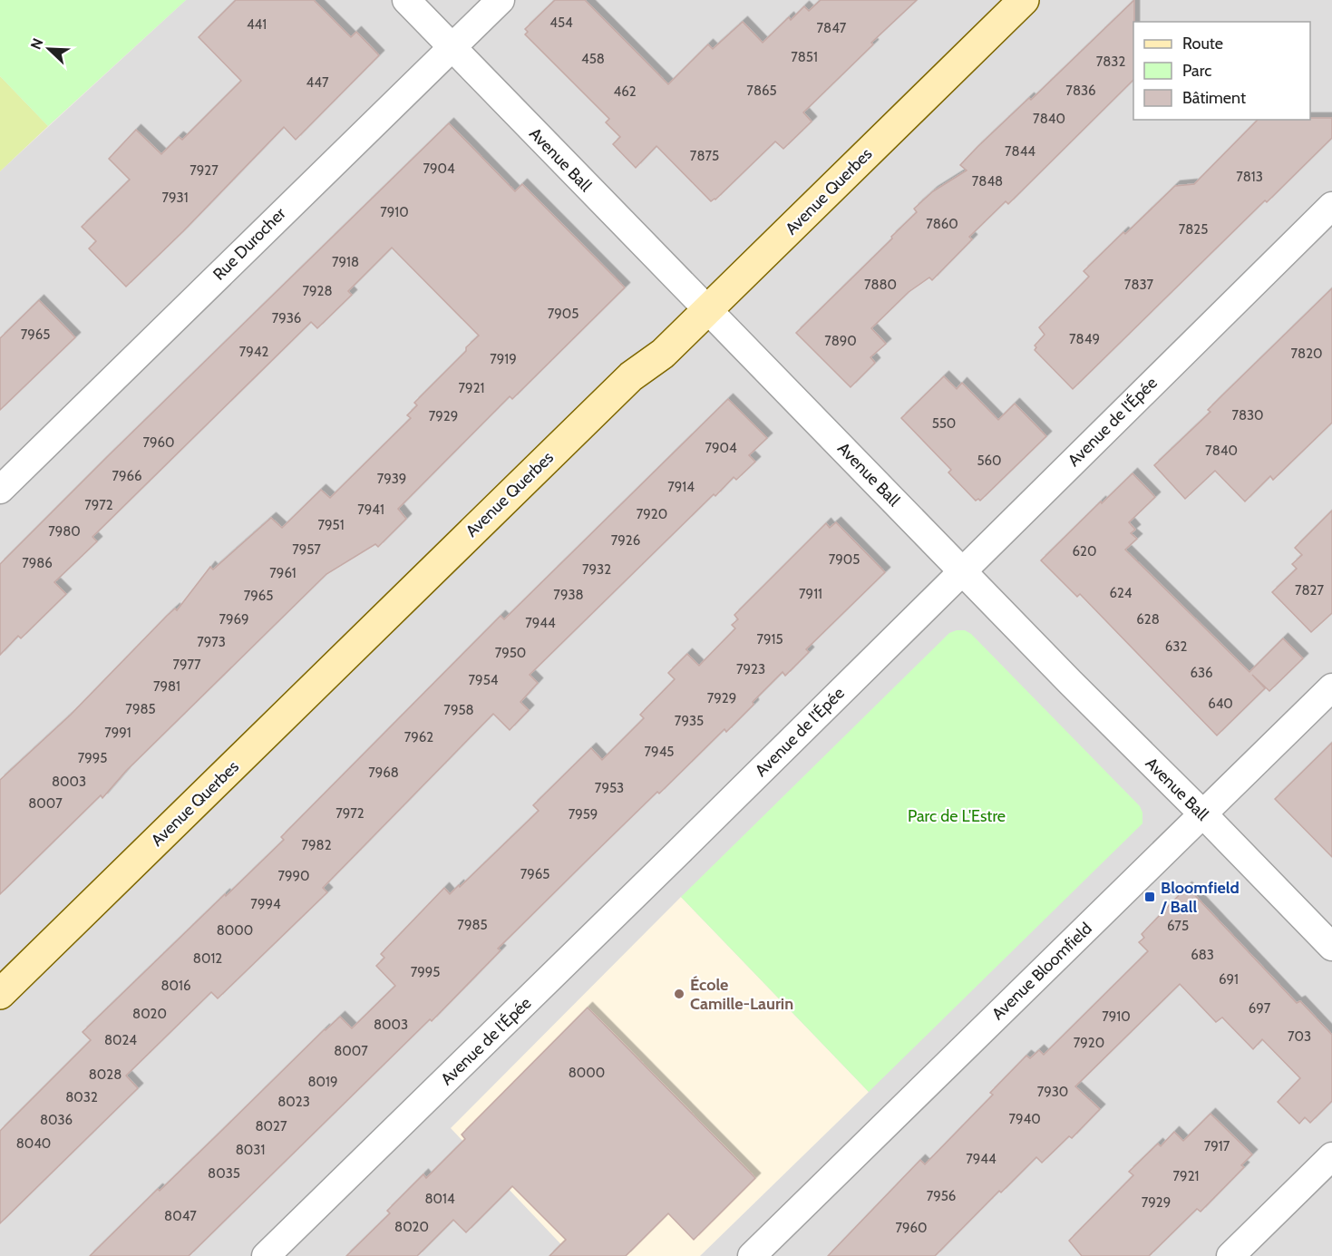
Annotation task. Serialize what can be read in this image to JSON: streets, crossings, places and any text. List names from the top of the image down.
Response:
{
  "streets": {
    "street": [
      "Avenue Ball",
      "Avenue Querbes",
      "Rue Durocher",
      "Avenue de l'Épée",
      "Avenue Bloomfield"
    ]
  },
  "crossings": [
    ["Avenue Ball", "Avenue Querbes"],
    ["Avenue Ball", "Rue Durocher"],
    ["Avenue Ball", "Avenue de l'Épée"],
    ["Avenue Ball", "Avenue Bloomfield"]
  ],
  "parks": ["Parc de L'Estre"],
  "places": {
    "transit": ["Bloomfield / Ball"],
    "other": ["École Camille-Laurin"]
  },
  "house_numbers": [
    "454",
    "441",
    "7847",
    "7851",
    "458",
    "7832",
    "447",
    "7865",
    "7836",
    "462",
    "7840",
    "7844",
    "7875",
    "7904",
    "7927",
    "7813",
    "7848",
    "7931",
    "7910",
    "7860",
    "7825",
    "7918",
    "7880",
    "7837",
    "7928",
    "7905",
    "7936",
    "7965",
    "7849",
    "7890",
    "7942",
    "7820",
    "7919",
    "7921",
    "7830",
    "7929",
    "550",
    "7960",
    "7904",
    "7840",
    "560",
    "7966",
    "7939",
    "7914",
    "7972",
    "7941",
    "7920",
    "7951",
    "7980",
    "7926",
    "7957",
    "620",
    "7905",
    "7986",
    "7932",
    "7961",
    "7827",
    "624",
    "7911",
    "7938",
    "7965",
    "7969",
    "628",
    "7944",
    "7915",
    "7973",
    "632",
    "7950",
    "7977",
    "7923",
    "636",
    "7954",
    "7981",
    "7929",
    "640",
    "7985",
    "7958",
    "7935",
    "7991",
    "7962",
    "7945",
    "7995",
    "7968",
    "8003",
    "7953",
    "8007",
    "7972",
    "7959",
    "7982",
    "7965",
    "7990",
    "7994",
    "7985",
    "675",
    "8000",
    "683",
    "8012",
    "7995",
    "691",
    "8016",
    "697",
    "8020",
    "7910",
    "8003",
    "703",
    "8024",
    "7920",
    "8007",
    "8000",
    "8028",
    "8019",
    "7930",
    "8032",
    "8023",
    "7940",
    "8036",
    "8027",
    "8040",
    "7917",
    "8031",
    "7944",
    "8035",
    "7921",
    "7956",
    "8014",
    "7929",
    "8047",
    "8020",
    "7960"
  ],
  "legend": ["Route", "Parc", "Bâtiment"],
  "north": "top left"
}
